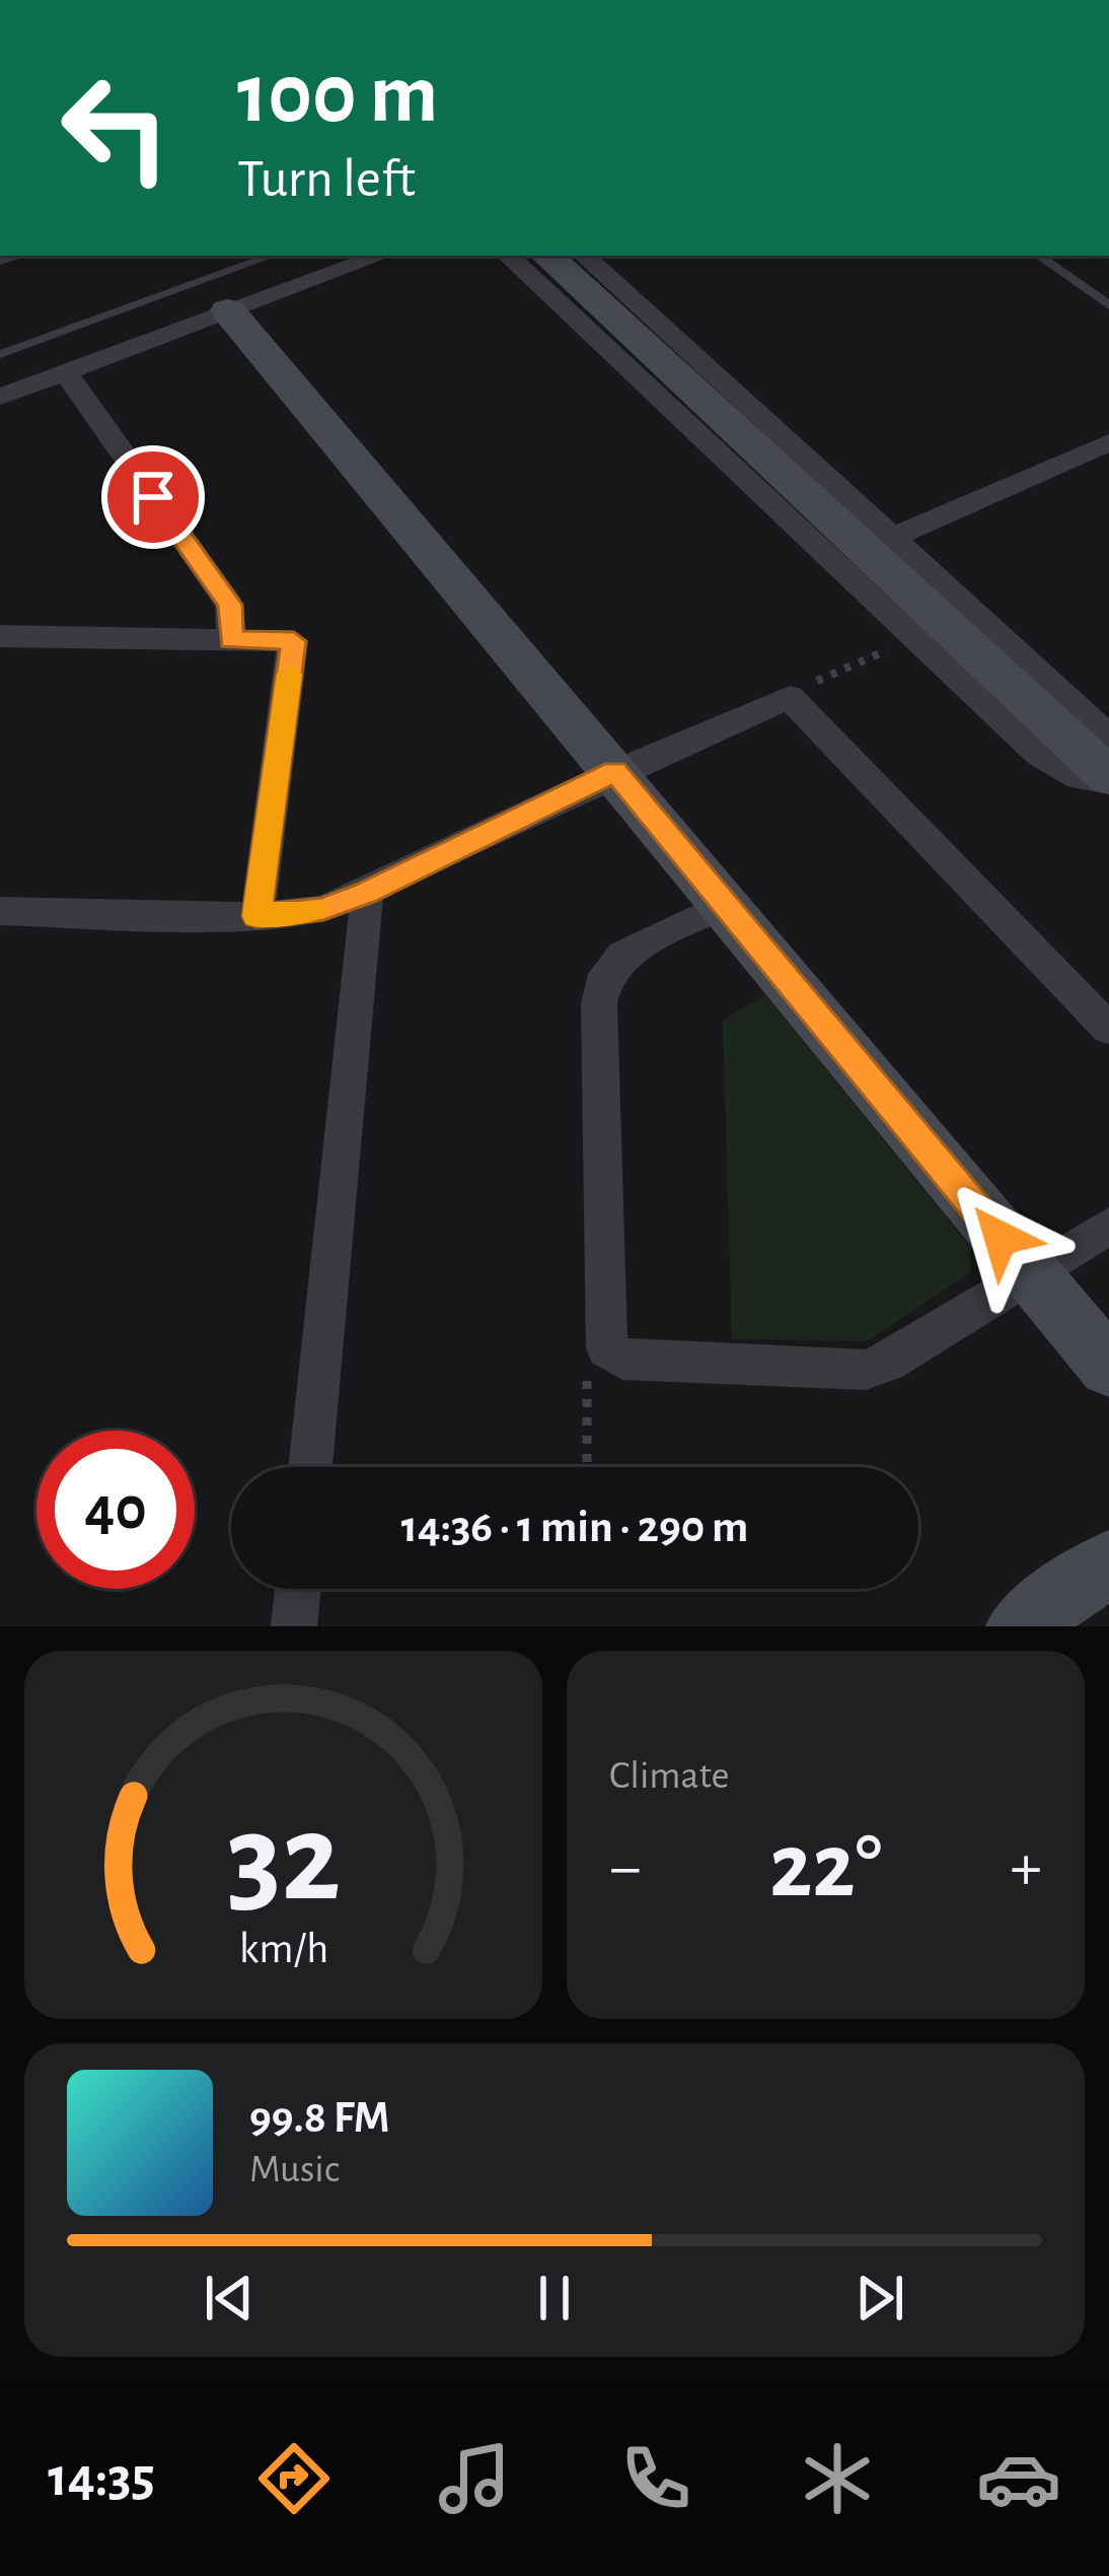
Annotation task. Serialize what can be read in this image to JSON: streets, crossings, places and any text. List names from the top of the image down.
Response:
{
  "page": {
    "turn": ["100 m", "Turn left"],
    "limit": "40",
    "trip": "14:36 · 1 min · 290 m",
    "tile": "Climate",
    "heat": ["−", "22°", "+"],
    "song": ["99.8 FM", "Music"],
    "tabs": "14:35",
    "gauge": ["32", "km/h"]
  }
}
